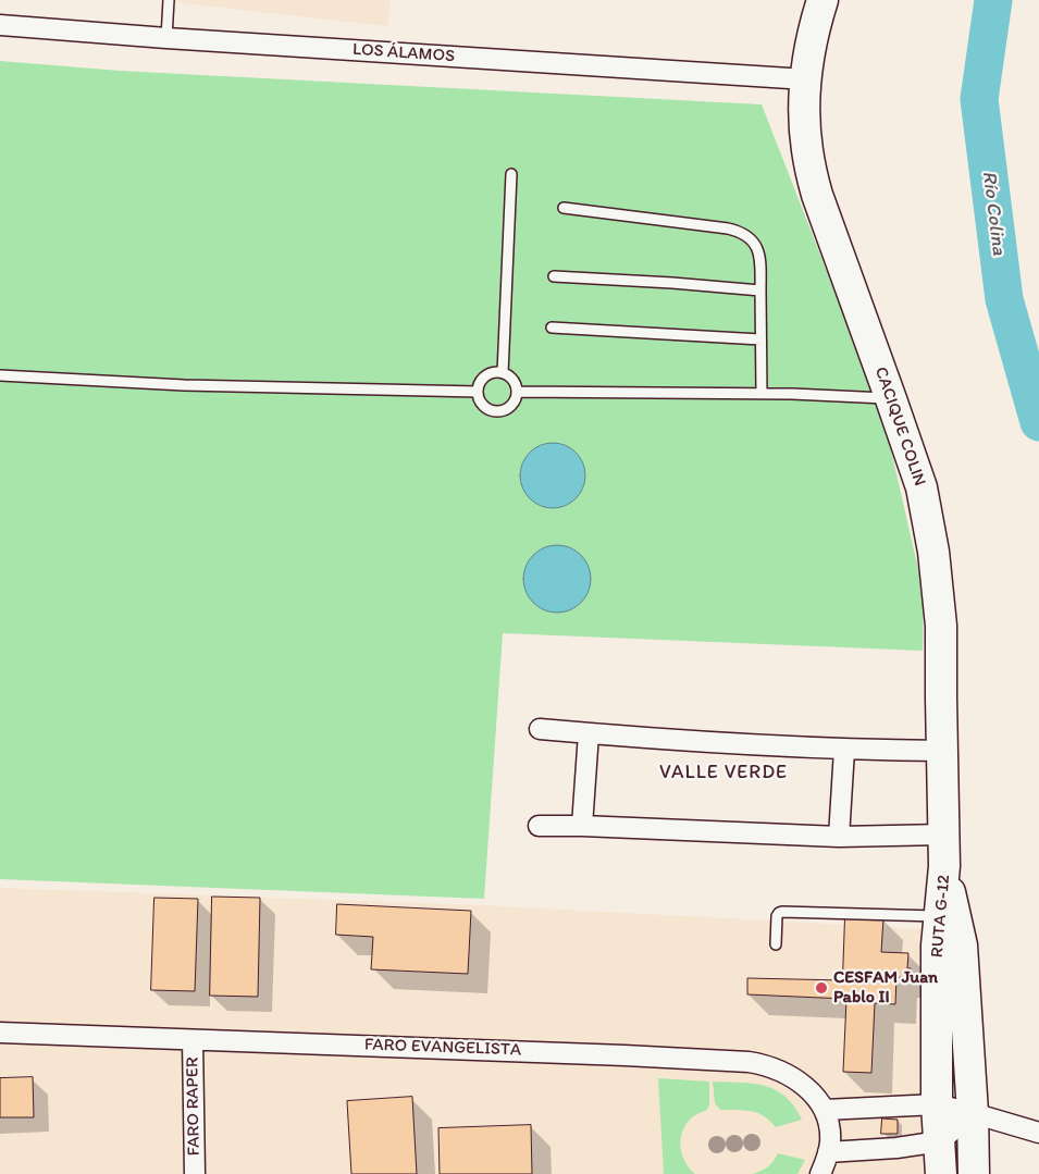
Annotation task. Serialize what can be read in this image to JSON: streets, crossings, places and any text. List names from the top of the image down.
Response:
{
  "streets": {
    "main road": ["CACIQUE COLIN", "RUTA G-12"],
    "street": ["LOS ÁLAMOS", "FARO EVANGELISTA", "FARO RAPER"]
  },
  "crossings": [
    ["LOS ÁLAMOS", "CACIQUE COLIN"],
    ["CACIQUE COLIN", "RUTA G-12"],
    ["FARO EVANGELISTA", "FARO RAPER"]
  ],
  "districts": ["VALLE VERDE"],
  "water": ["Río Colina"],
  "places": ["CESFAM Juan Pablo II"]
}
